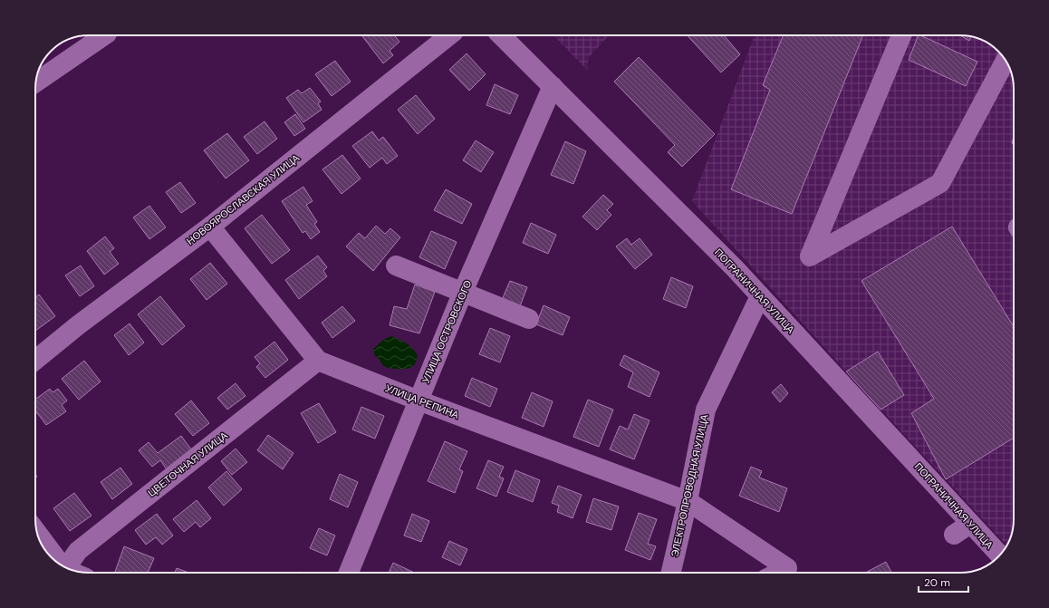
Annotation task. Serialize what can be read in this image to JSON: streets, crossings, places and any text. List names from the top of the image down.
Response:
{
  "streets": {
    "street": [
      "НОВОЯРОСЛАВСКАЯ УЛИЦА",
      "ПОГРАНИЧНАЯ УЛИЦА",
      "УЛИЦА ОСТРОВСКОГО",
      "УЛИЦА РЕПИНА",
      "ЦВЕТОЧНАЯ УЛИЦА",
      "ЭЛЕКТРОПРОВОДНАЯ УЛИЦА"
    ]
  },
  "crossings": [
    ["НОВОЯРОСЛАВСКАЯ УЛИЦА", "УЛИЦА РЕПИНА"],
    ["ПОГРАНИЧНАЯ УЛИЦА", "УЛИЦА ОСТРОВСКОГО"],
    ["ПОГРАНИЧНАЯ УЛИЦА", "ЭЛЕКТРОПРОВОДНАЯ УЛИЦА"],
    ["УЛИЦА ОСТРОВСКОГО", "УЛИЦА РЕПИНА"],
    ["УЛИЦА РЕПИНА", "ЦВЕТОЧНАЯ УЛИЦА"],
    ["УЛИЦА РЕПИНА", "ЭЛЕКТРОПРОВОДНАЯ УЛИЦА"]
  ],
  "scale_bar": "20 m"
}
